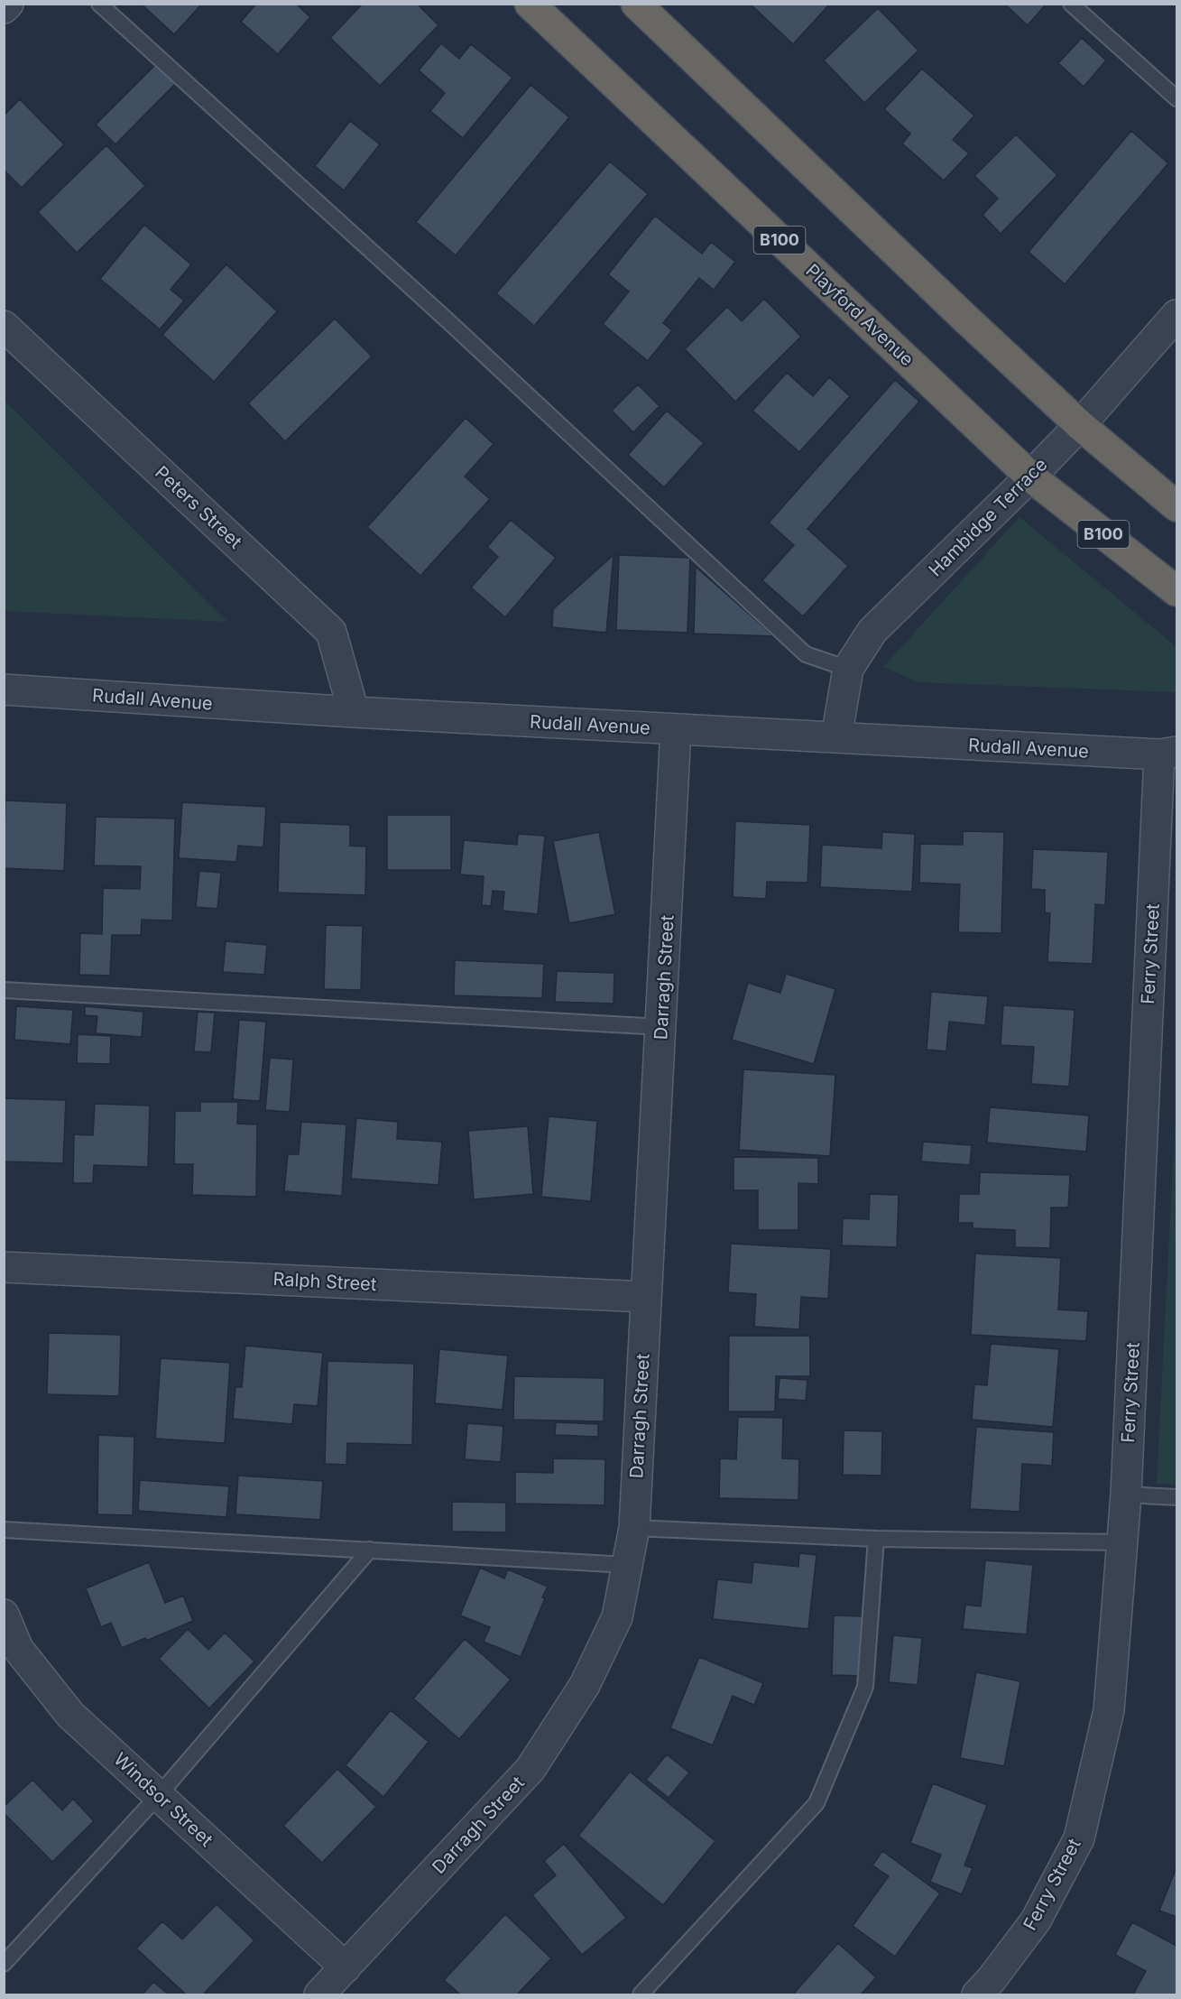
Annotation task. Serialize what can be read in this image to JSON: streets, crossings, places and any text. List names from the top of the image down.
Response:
{
  "streets": {
    "highway": ["B100", "Playford Avenue"],
    "street": [
      "Peters Street",
      "Hambidge Terrace",
      "Rudall Avenue",
      "Ferry Street",
      "Darragh Street",
      "Ralph Street",
      "Windsor Street"
    ]
  },
  "crossings": [
    ["Playford Avenue", "Hambidge Terrace"],
    ["Peters Street", "Rudall Avenue"],
    ["Hambidge Terrace", "Rudall Avenue"],
    ["Rudall Avenue", "Ferry Street"],
    ["Rudall Avenue", "Darragh Street"],
    ["Darragh Street", "Ralph Street"],
    ["Darragh Street", "Windsor Street"]
  ]
}
